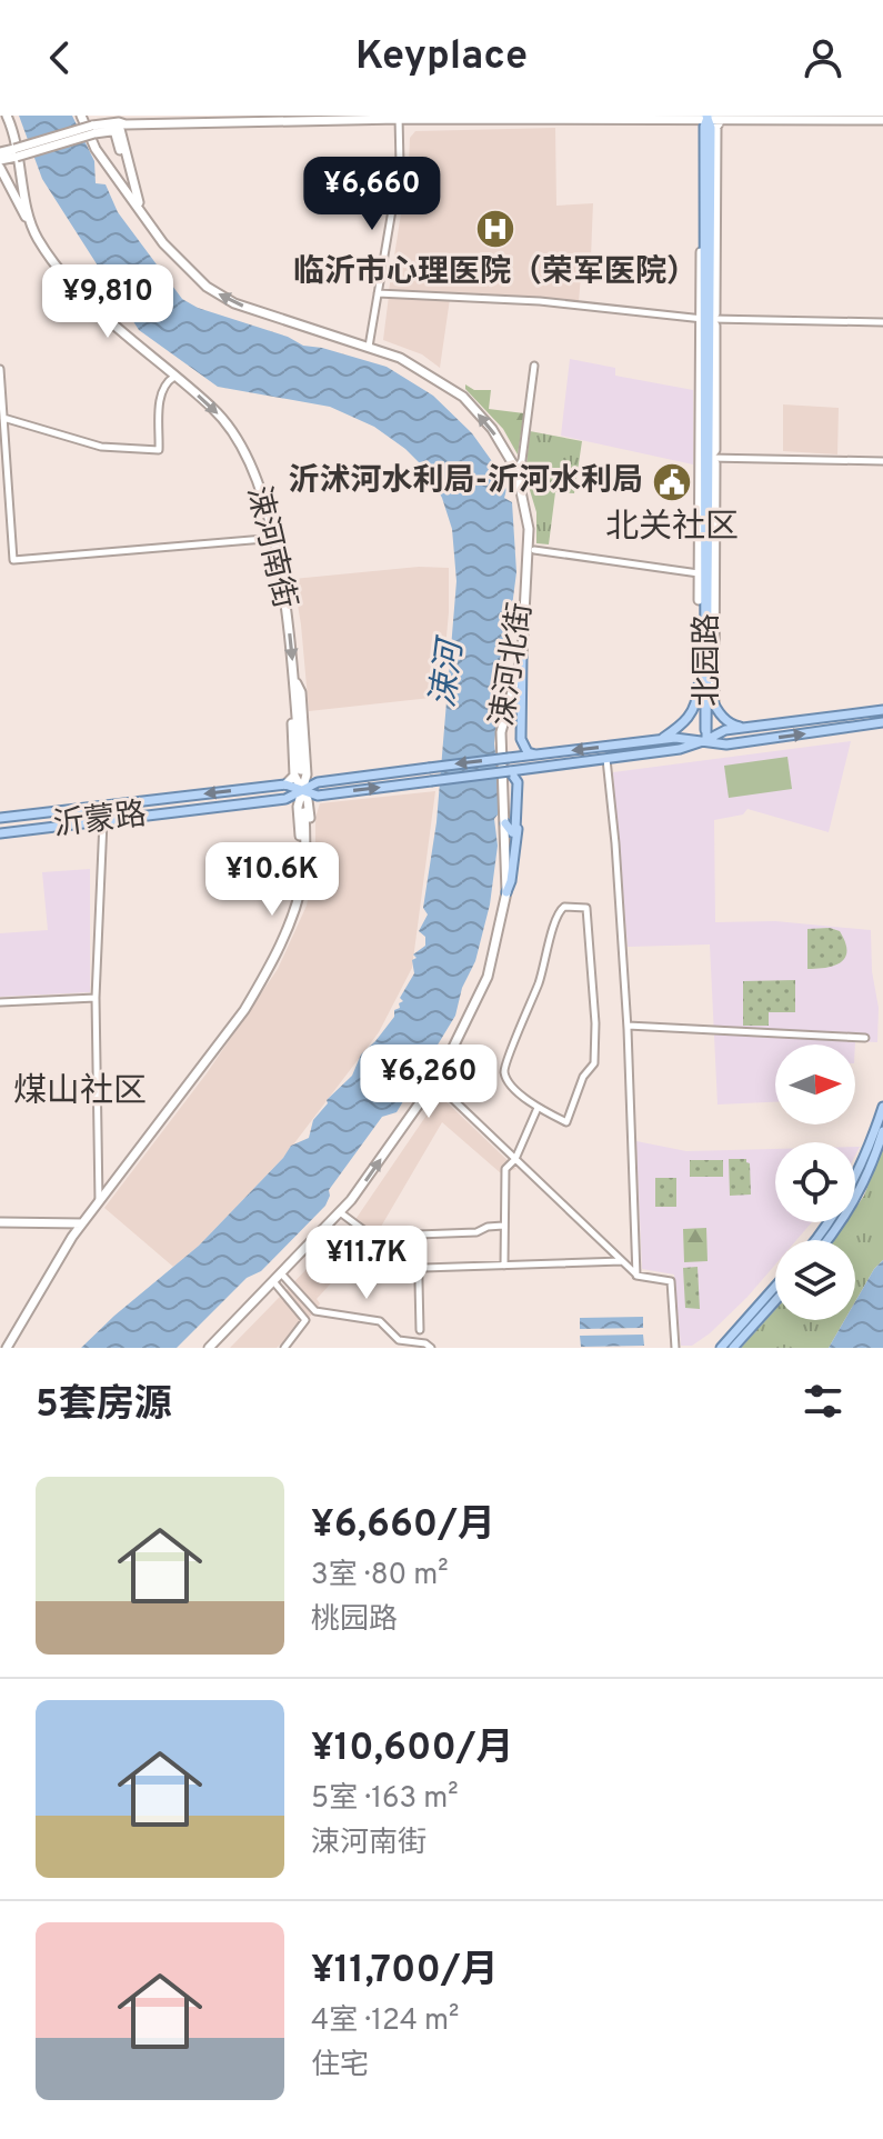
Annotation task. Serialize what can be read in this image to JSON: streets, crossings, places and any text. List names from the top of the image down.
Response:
{
  "streets": {
    "main road": [
      "涑河南街",
      "北园路",
      "涑河北街",
      "沂蒙路"
    ]
  },
  "one_way": ["涑河南街"],
  "districts": ["北关社区", "煤山社区"],
  "water": ["涑河"],
  "places": {
    "hospital": ["临沂市心理医院（荣军医院）"],
    "public building": ["沂沭河水利局-沂河水利局"]
  },
  "north": "right",
  "page": {
    "header": "Keyplace",
    "price": [
      "¥6,660",
      "¥9,810",
      "¥10.6K",
      "¥6,260",
      "¥11.7K"
    ],
    "heading": "5套房源",
    "list": [
      {
        "name": "¥6,660/月",
        "note": "3室 · 80 m² · 桃园路"
      },
      {
        "name": "¥10,600/月",
        "note": "5室 · 163 m² · 涑河南街"
      },
      {
        "name": "¥11,700/月",
        "note": "4室 · 124 m² · 住宅"
      }
    ]
  }
}
